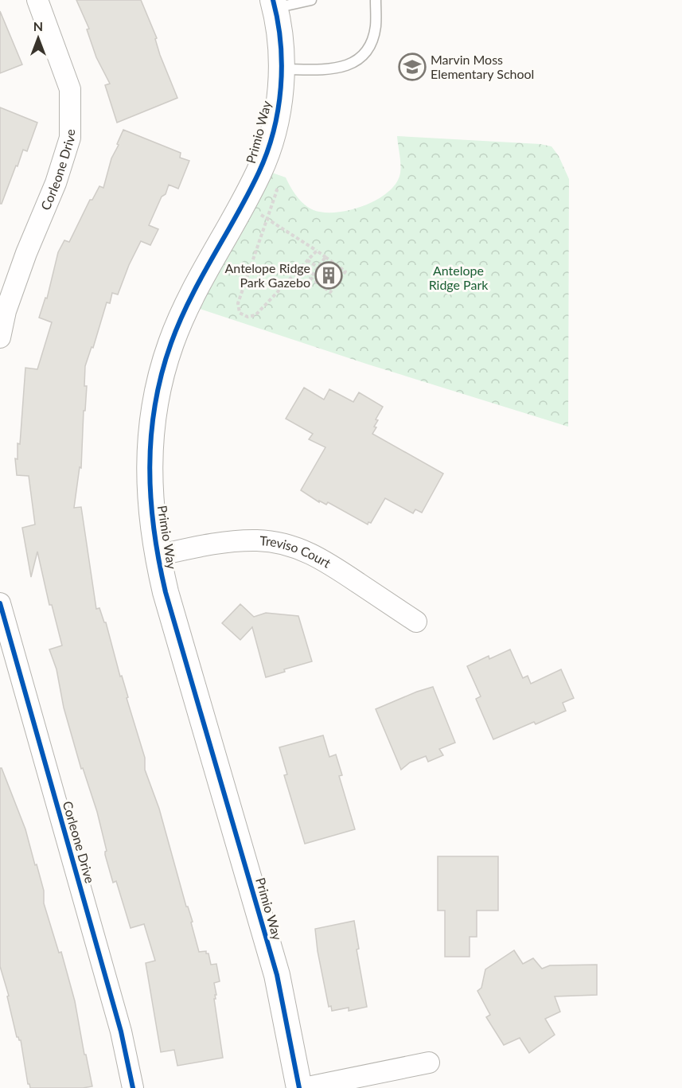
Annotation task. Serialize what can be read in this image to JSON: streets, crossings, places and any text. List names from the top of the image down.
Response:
{
  "streets": {
    "street": ["Primio Way", "Corleone Drive", "Treviso Court"]
  },
  "crossings": [
    ["Primio Way", "Treviso Court"]
  ],
  "parks": ["Antelope Ridge Park"],
  "places": {
    "school or university": ["Marvin Moss Elementary School"],
    "building": ["Antelope Ridge Park Gazebo"]
  },
  "north": "top"
}
